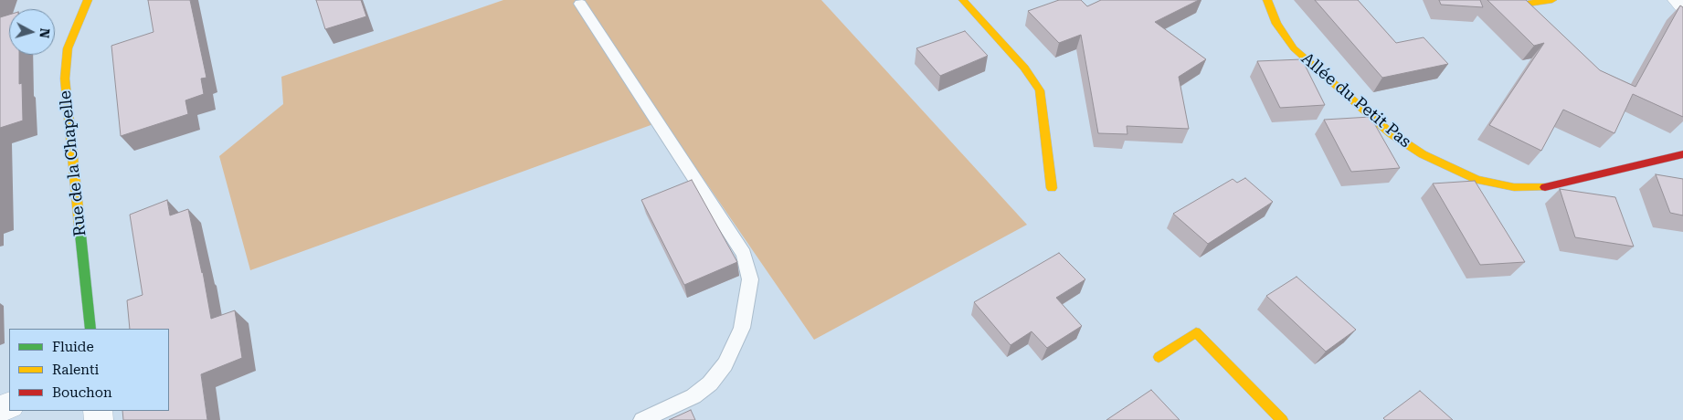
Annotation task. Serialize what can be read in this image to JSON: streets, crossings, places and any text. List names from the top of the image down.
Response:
{
  "streets": {
    "street": ["Allée du Petit Pas", "Rue de la Chapelle"]
  },
  "legend": ["Fluide", "Ralenti", "Bouchon"],
  "north": "right"
}
